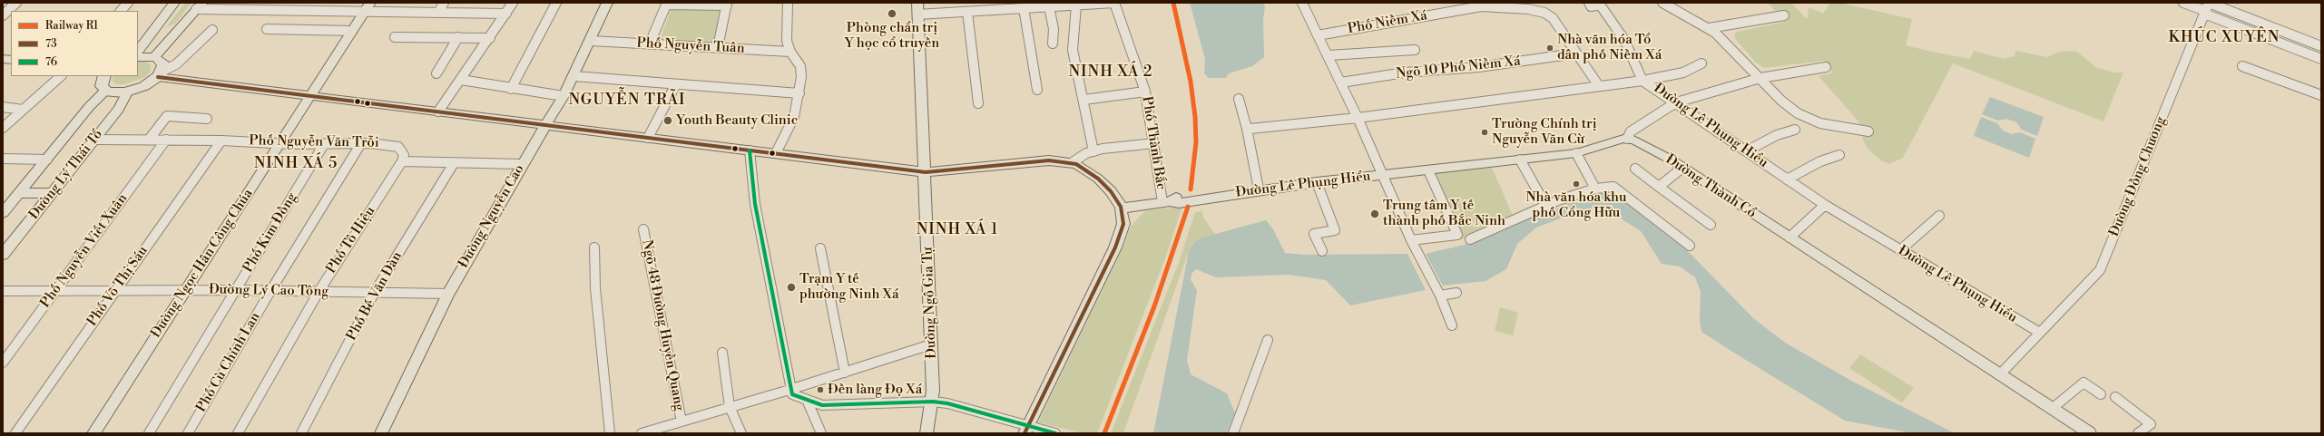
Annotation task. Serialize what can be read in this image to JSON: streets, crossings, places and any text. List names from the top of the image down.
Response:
{
  "streets": {
    "main road": [
      "Đường Lê Phụng Hiểu",
      "Đường Lý Thái Tổ",
      "Đường Thành Cổ",
      "Đường Nguyễn Cao",
      "Đường Ngọc Hân Công Chúa",
      "Đường Ngô Gia Tự"
    ],
    "street": [
      "Phố Niềm Xá",
      "Phố Nguyễn Tuân",
      "Ngõ 10 Phố Niềm Xá",
      "Phố Nguyễn Văn Trỗi",
      "Phố Thành Bắc",
      "Đường Đồng Chương",
      "Phố Kim Đồng",
      "Phố Tô Hiệu",
      "Phố Nguyễn Viết Xuân",
      "Phố Võ Thị Sáu",
      "Đường Lý Cao Tông",
      "Phố Bế Văn Đàn",
      "Ngõ 48 Đường Huyền Quang",
      "Phố Cù Chính Lan"
    ]
  },
  "crossings": [
    ["Phố Niềm Xá", "Ngõ 10 Phố Niềm Xá"],
    ["Phố Niềm Xá", "Đường Lê Phụng Hiểu"],
    ["Phố Nguyễn Tuân", "Đường Nguyễn Cao"],
    ["Đường Lê Phụng Hiểu", "Phố Thành Bắc"],
    ["Đường Lê Phụng Hiểu", "Đường Đồng Chương"],
    ["Phố Nguyễn Văn Trỗi", "Đường Lý Thái Tổ"],
    ["Phố Nguyễn Văn Trỗi", "Phố Kim Đồng"],
    ["Phố Nguyễn Văn Trỗi", "Phố Tô Hiệu"],
    ["Phố Nguyễn Văn Trỗi", "Phố Nguyễn Viết Xuân"],
    ["Phố Nguyễn Văn Trỗi", "Đường Ngọc Hân Công Chúa"],
    ["Phố Nguyễn Văn Trỗi", "Phố Võ Thị Sáu"],
    ["Phố Nguyễn Văn Trỗi", "Phố Cù Chính Lan"],
    ["Phố Thành Bắc", "Đường Ngô Gia Tự"],
    ["Đường Nguyễn Cao", "Đường Lý Cao Tông"],
    ["Phố Kim Đồng", "Đường Lý Cao Tông"],
    ["Phố Tô Hiệu", "Đường Lý Cao Tông"],
    ["Phố Nguyễn Viết Xuân", "Đường Lý Cao Tông"],
    ["Đường Ngọc Hân Công Chúa", "Đường Lý Cao Tông"],
    ["Phố Võ Thị Sáu", "Đường Lý Cao Tông"],
    ["Đường Lý Cao Tông", "Phố Bế Văn Đàn"],
    ["Đường Lý Cao Tông", "Phố Cù Chính Lan"]
  ],
  "districts": [
    "KHÚC XUYÊN",
    "NINH XÁ 2",
    "NGUYỄN TRÃI",
    "NINH XÁ 5",
    "NINH XÁ 1"
  ],
  "places": [
    "Phòng chẩn trị Y học cổ truyền",
    "Nhà văn hóa Tổ dân phố Niềm Xá",
    "Youth Beauty Clinic",
    "Trường Chính trị Nguyễn Văn Cừ",
    "Nhà văn hóa khu phố Cổng Hữu",
    "Trung tâm Y tế thành phố Bắc Ninh",
    "Trạm Y tế phường Ninh Xá",
    "Đền làng Đọ Xá"
  ],
  "lines": ["rail line R1", "transit line 73", "transit line 76"],
  "legend": ["Railway R1", "73", "76"]
}
